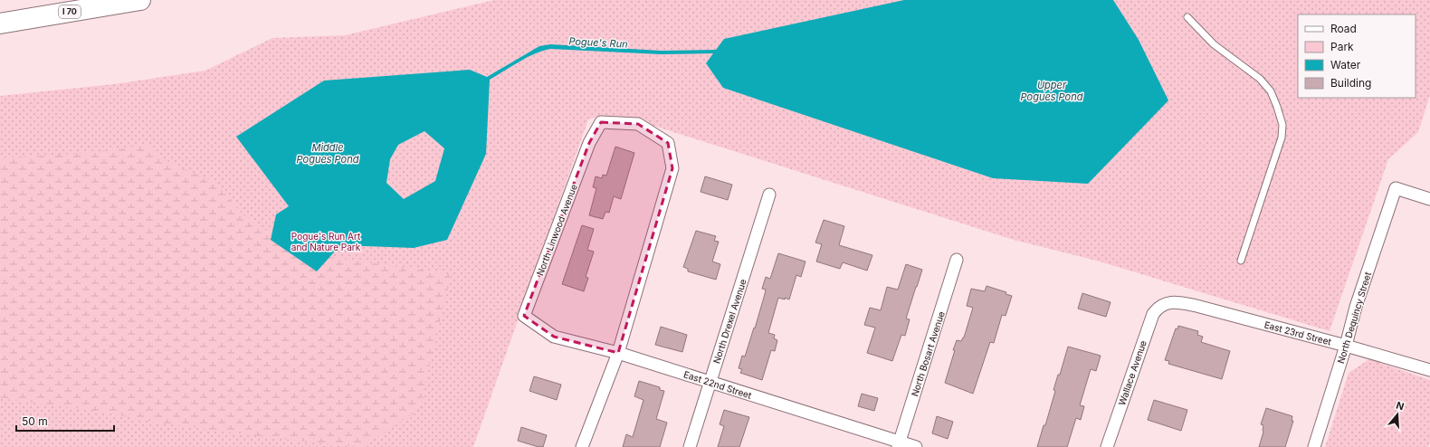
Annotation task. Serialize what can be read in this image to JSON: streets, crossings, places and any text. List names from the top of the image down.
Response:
{
  "streets": {
    "highway": ["I 70"],
    "street": [
      "North Linwood Avenue",
      "North Dequincy Street",
      "North Drexel Avenue",
      "East 23rd Street",
      "North Bosart Avenue",
      "Wallace Avenue",
      "East 22nd Street"
    ]
  },
  "crossings": [
    ["North Linwood Avenue", "East 22nd Street"],
    ["North Dequincy Street", "East 23rd Street"],
    ["North Drexel Avenue", "East 22nd Street"],
    ["East 23rd Street", "Wallace Avenue"],
    ["North Bosart Avenue", "East 22nd Street"]
  ],
  "water": ["Pogue's Run", "Upper Pogues Pond", "Middle Pogues Pond"],
  "parks": ["Pogue's Run Art and Nature Park"],
  "legend": [
    "Road",
    "Park",
    "Water",
    "Building"
  ],
  "scale_bar": "50 m",
  "north": "top"
}
